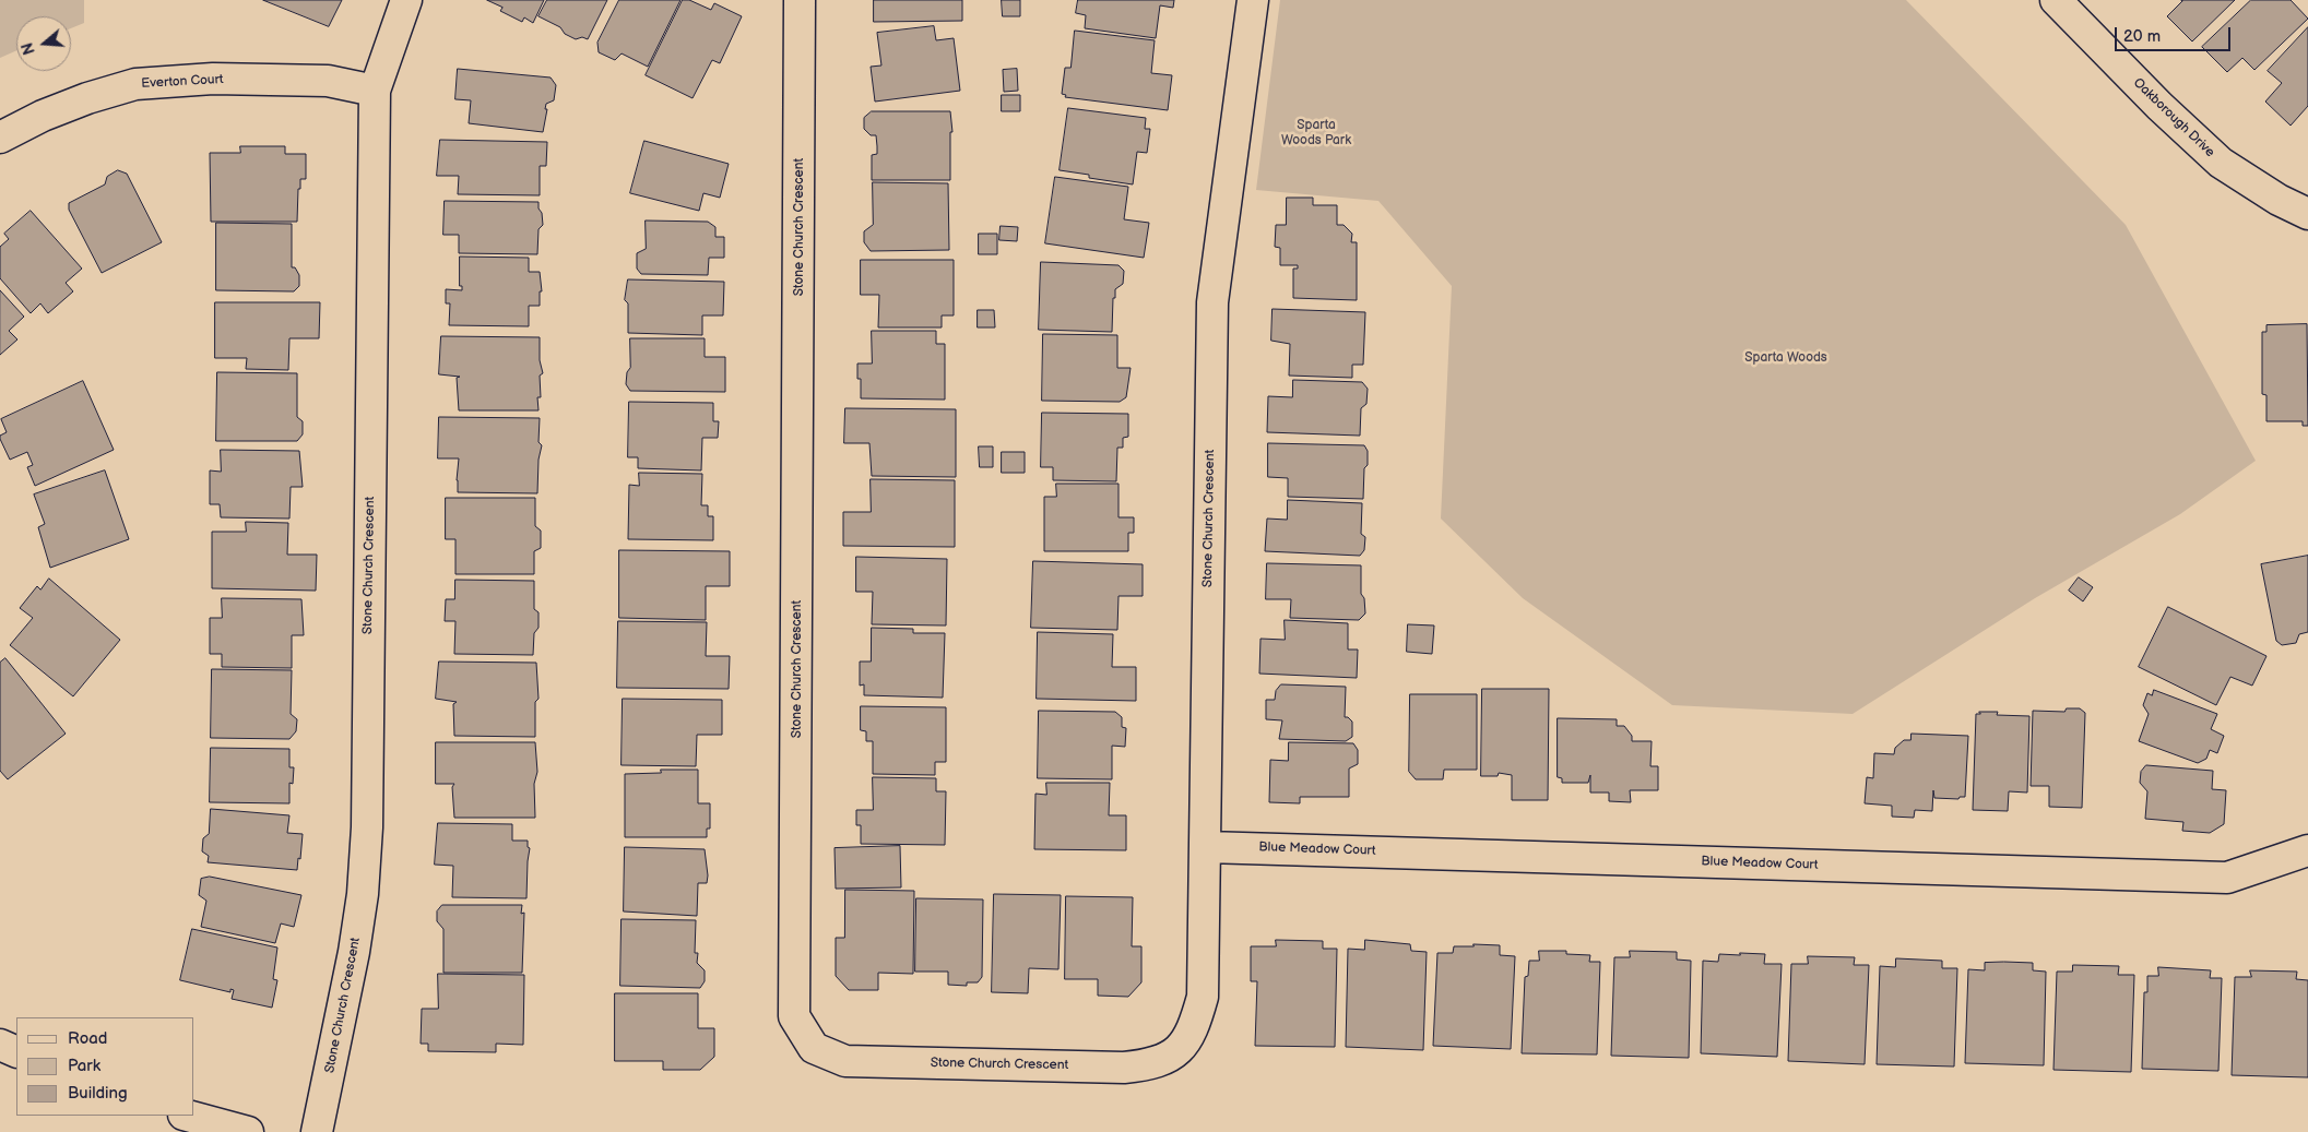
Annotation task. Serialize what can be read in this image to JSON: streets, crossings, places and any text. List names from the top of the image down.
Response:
{
  "streets": {
    "street": [
      "Everton Court",
      "Oakborough Drive",
      "Stone Church Crescent",
      "Blue Meadow Court"
    ]
  },
  "crossings": [
    ["Everton Court", "Stone Church Crescent"],
    ["Stone Church Crescent", "Blue Meadow Court"]
  ],
  "parks": ["Sparta Woods Park", "Sparta Woods"],
  "legend": ["Road", "Park", "Building"],
  "scale_bar": "20 m",
  "north": "left"
}
